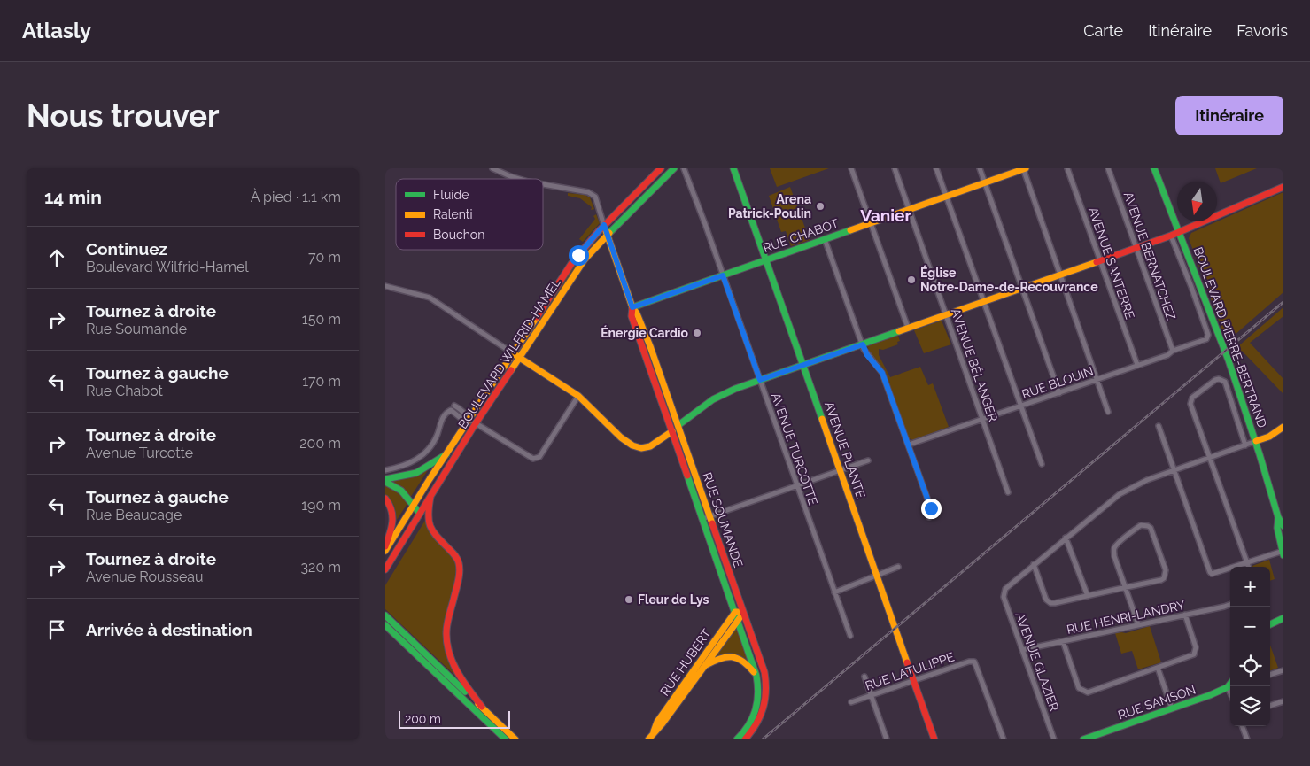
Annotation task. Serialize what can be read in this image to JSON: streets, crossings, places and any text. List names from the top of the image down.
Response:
{
  "streets": {
    "main road": [
      "RUE CHABOT",
      "BOULEVARD PIERRE-BERTRAND",
      "BOULEVARD WILFRID-HAMEL",
      "AVENUE PLANTE",
      "RUE SOUMANDE",
      "RUE HUBERT",
      "RUE SAMSON"
    ],
    "street": [
      "AVENUE BERNATCHEZ",
      "AVENUE SANTERRE",
      "AVENUE BÉLANGER",
      "RUE BLOUIN",
      "AVENUE TURCOTTE",
      "RUE HENRI-LANDRY",
      "AVENUE GLAZIER",
      "RUE LATULIPPE"
    ]
  },
  "crossings": [
    ["RUE CHABOT", "AVENUE BÉLANGER"],
    ["RUE CHABOT", "AVENUE TURCOTTE"],
    ["RUE CHABOT", "AVENUE PLANTE"],
    ["RUE CHABOT", "RUE SOUMANDE"],
    ["AVENUE BERNATCHEZ", "RUE BLOUIN"],
    ["AVENUE SANTERRE", "RUE BLOUIN"],
    ["BOULEVARD PIERRE-BERTRAND", "RUE BLOUIN"],
    ["BOULEVARD WILFRID-HAMEL", "RUE SOUMANDE"],
    ["AVENUE BÉLANGER", "RUE BLOUIN"],
    ["AVENUE PLANTE", "RUE LATULIPPE"],
    ["RUE SOUMANDE", "RUE HUBERT"],
    ["RUE HENRI-LANDRY", "AVENUE GLAZIER"]
  ],
  "districts": ["Vanier"],
  "places": [
    "Arena Patrick-Poulin",
    "Église Notre-Dame-de-Recouvrance",
    "Énergie Cardio",
    "Fleur de Lys"
  ],
  "legend": ["Fluide", "Ralenti", "Bouchon"],
  "scale_bar": "200 m",
  "north": "bottom",
  "page": {
    "header": "Atlasly",
    "nav": ["Carte", "Itinéraire", "Favoris"],
    "buttons": "Itinéraire",
    "title": "Nous trouver",
    "heading": ["14 min", "À pied · 1.1 km"],
    "list": [
      ["Continuez", "Boulevard Wilfrid-Hamel", "70 m"],
      ["Tournez à droite", "Rue Soumande", "150 m"],
      ["Tournez à gauche", "Rue Chabot", "170 m"],
      ["Tournez à droite", "Avenue Turcotte", "200 m"],
      ["Tournez à gauche", "Rue Beaucage", "190 m"],
      ["Tournez à droite", "Avenue Rousseau", "320 m"],
      "Arrivée à destination"
    ],
    "map_buttons": ["+", "−"],
    "scale": "200 m"
  }
}
